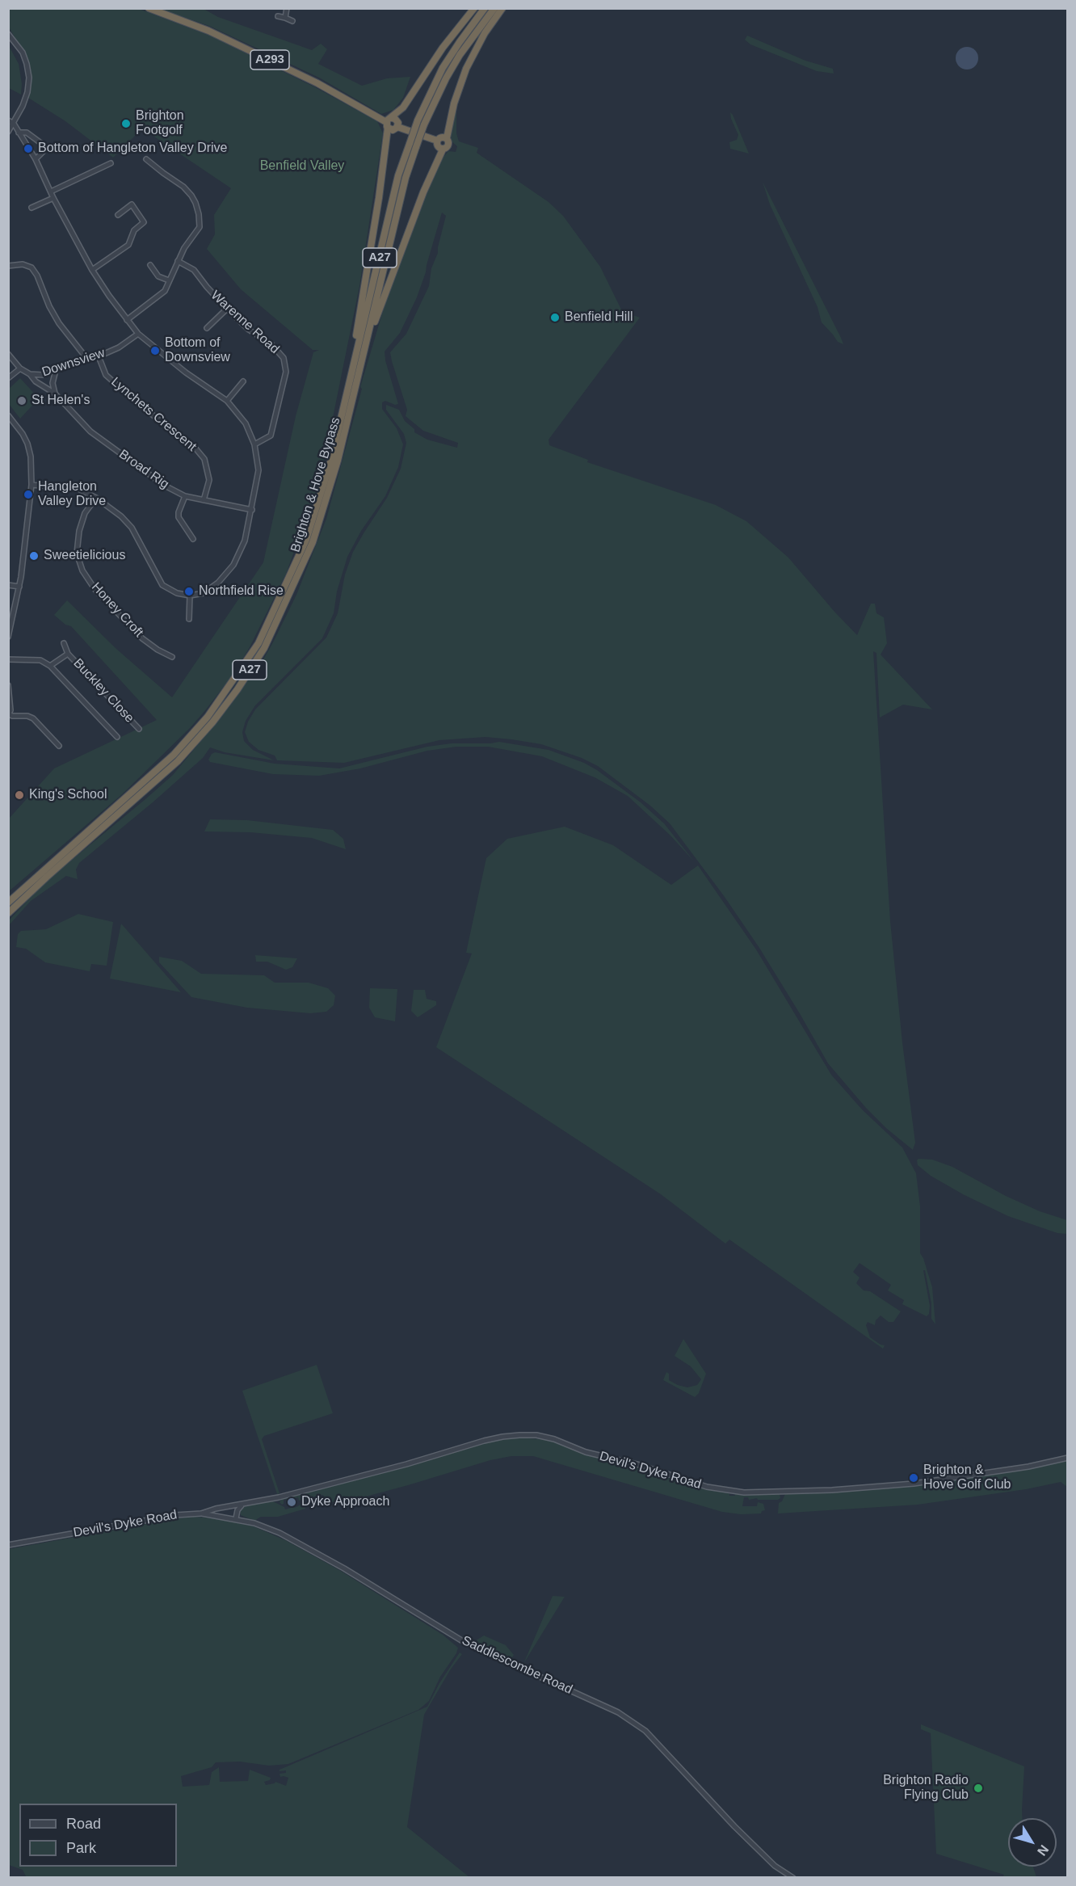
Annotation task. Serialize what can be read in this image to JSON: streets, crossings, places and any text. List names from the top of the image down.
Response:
{
  "streets": {
    "highway": ["A293", "A27", "Brighton & Hove Bypass"],
    "street": [
      "Warenne Road",
      "Downsview",
      "Lynchets Crescent",
      "Broad Rig",
      "Honey Croft",
      "Buckley Close",
      "Devil's Dyke Road",
      "Saddlescombe Road"
    ]
  },
  "crossings": [
    ["A293", "A27"],
    ["A27", "Brighton & Hove Bypass"],
    ["Downsview", "Lynchets Crescent"],
    ["Downsview", "Broad Rig"],
    ["Lynchets Crescent", "Broad Rig"],
    ["Devil's Dyke Road", "Saddlescombe Road"]
  ],
  "parks": ["Benfield Valley"],
  "places": [
    "Brighton Footgolf",
    "Bottom of Hangleton Valley Drive",
    "Benfield Hill",
    "Bottom of Downsview",
    "St Helen's",
    "Hangleton Valley Drive",
    "Sweetielicious",
    "Northfield Rise",
    "King's School",
    "Brighton & Hove Golf Club",
    "Dyke Approach",
    "Brighton Radio Flying Club"
  ],
  "legend": ["Road", "Park"],
  "north": "bottom right"
}
